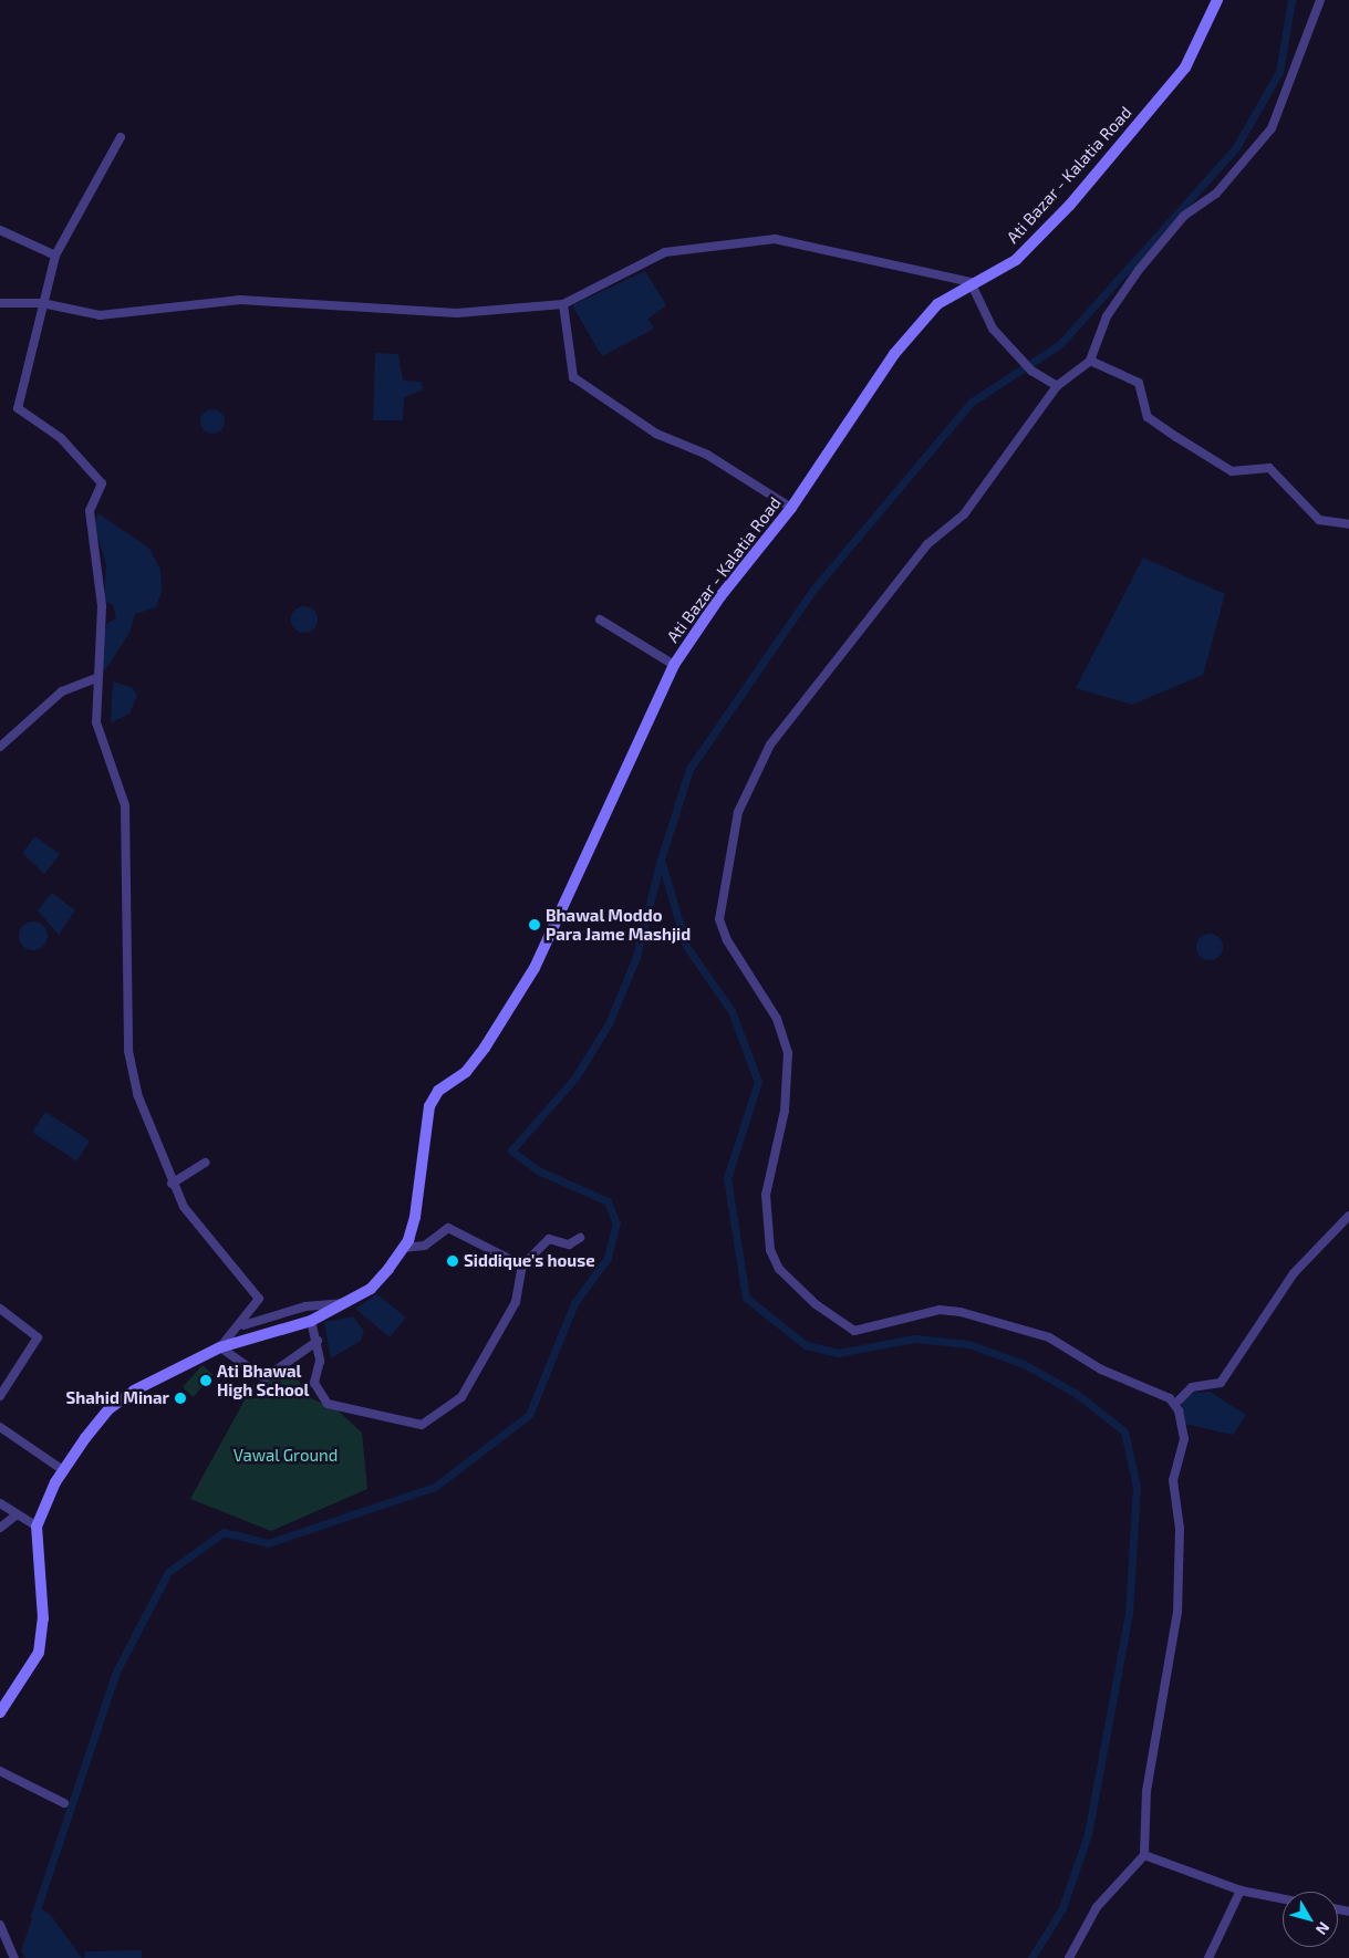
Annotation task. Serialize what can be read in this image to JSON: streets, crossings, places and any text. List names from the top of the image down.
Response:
{
  "streets": {
    "main road": ["Ati Bazar - Kalatia Road"]
  },
  "parks": ["Vawal Ground"],
  "places": [
    "Bhawal Moddo Para Jame Mashjid",
    "Siddique's house",
    "Ati Bhawal High School",
    "Shahid Minar"
  ],
  "north": "bottom right"
}
